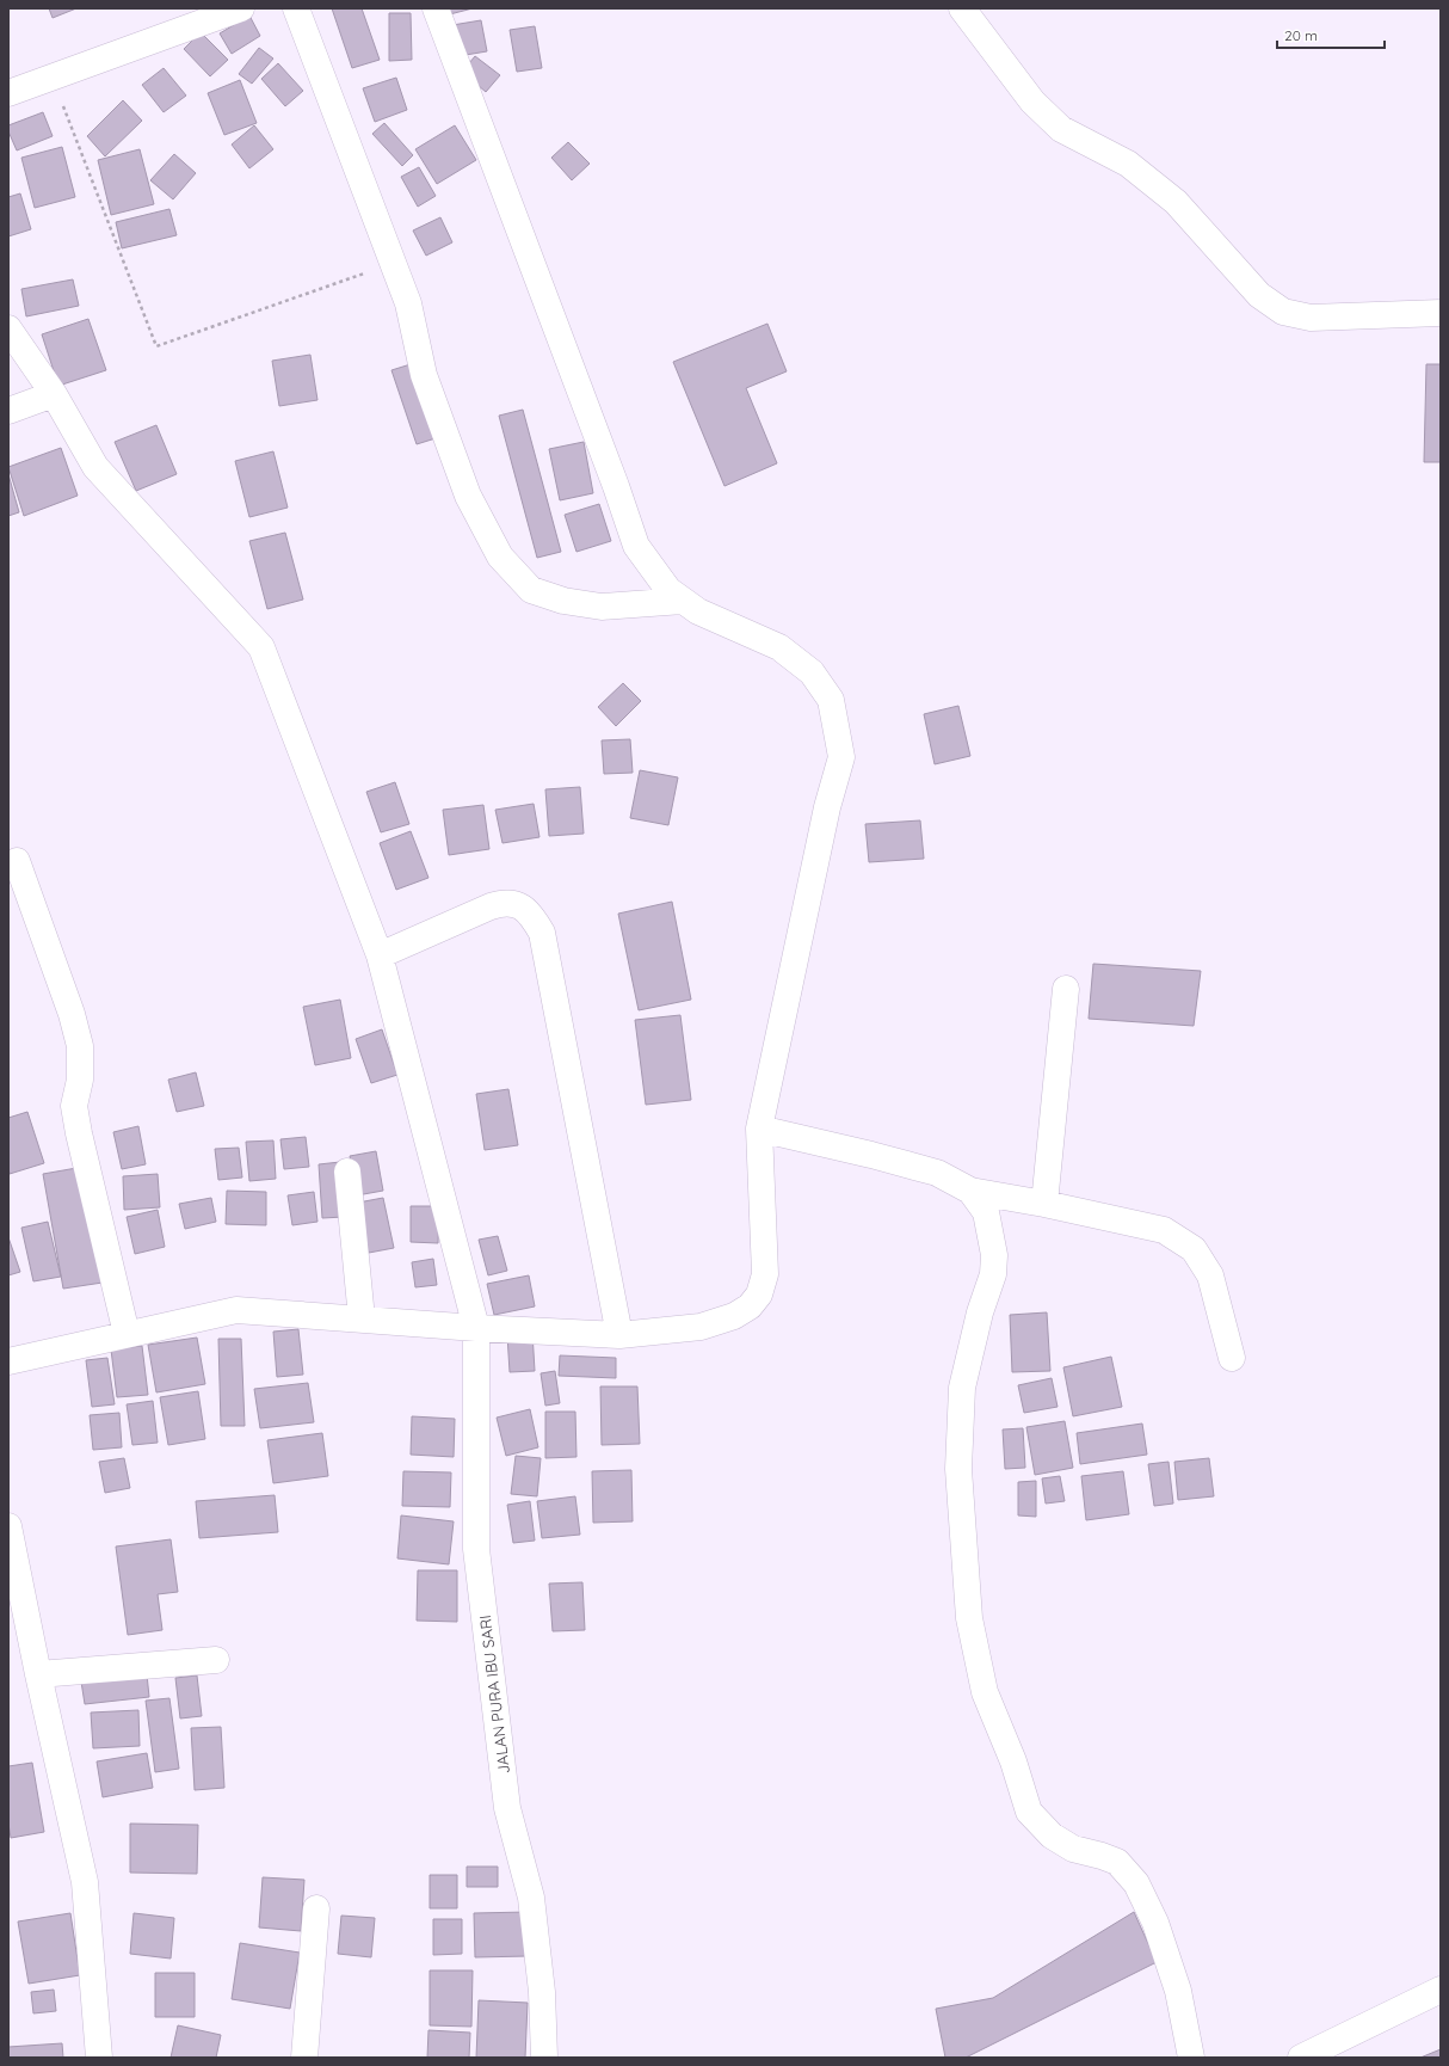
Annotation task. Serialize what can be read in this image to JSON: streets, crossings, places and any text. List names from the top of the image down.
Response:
{
  "streets": {
    "street": ["JALAN PURA IBU SARI"]
  },
  "scale_bar": "20 m"
}
